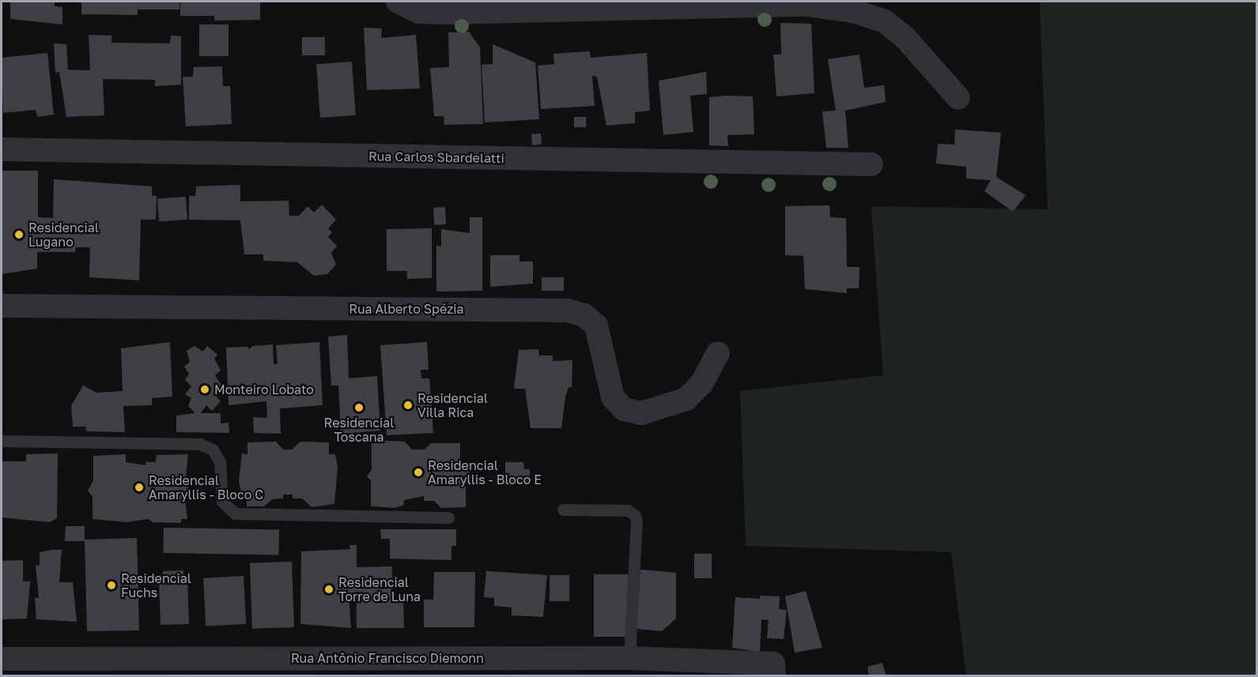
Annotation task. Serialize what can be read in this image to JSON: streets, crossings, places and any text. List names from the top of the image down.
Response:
{
  "streets": {
    "street": ["Rua Carlos Sbardelatti", "Rua Alberto Spézia", "Rua Antônio Francisco Diemonn"]
  },
  "places": [
    "Residencial Lugano",
    "Monteiro Lobato",
    "Residencial Villa Rica",
    "Residencial Toscana",
    "Residencial Amaryllis - Bloco E",
    "Residencial Amaryllis - Bloco C",
    "Residencial Fuchs",
    "Residencial Torre de Luna"
  ]
}
